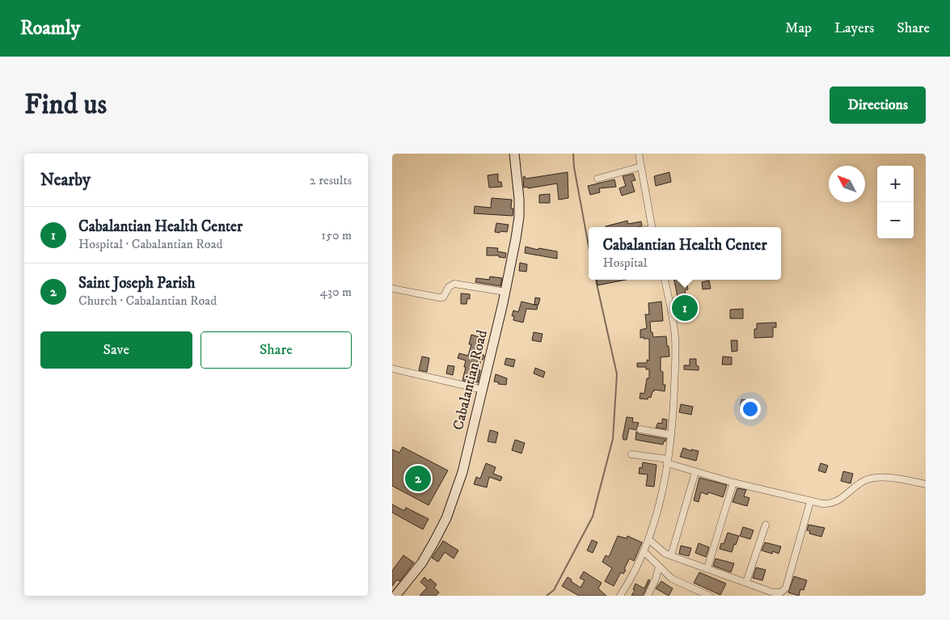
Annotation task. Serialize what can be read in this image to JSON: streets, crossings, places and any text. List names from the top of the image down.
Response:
{
  "streets": {
    "street": ["Cabalantian Road"]
  },
  "north": "top left",
  "page": {
    "header": "Roamly",
    "nav": ["Map", "Layers", "Share"],
    "buttons": [
      "Directions",
      ["Save", "Share"]
    ],
    "title": "Find us",
    "heading": ["Nearby", "2 results"],
    "map_buttons": ["+", "−"],
    "list": [
      {
        "mark": "1",
        "name": "Cabalantian Health Center",
        "note": "Hospital · Cabalantian Road",
        "value": "150 m"
      },
      {
        "mark": "2",
        "name": "Saint Joseph Parish",
        "note": "Church · Cabalantian Road",
        "value": "430 m"
      }
    ],
    "popup": ["Cabalantian Health Center", "Hospital"],
    "pins": ["1", "2"]
  }
}
